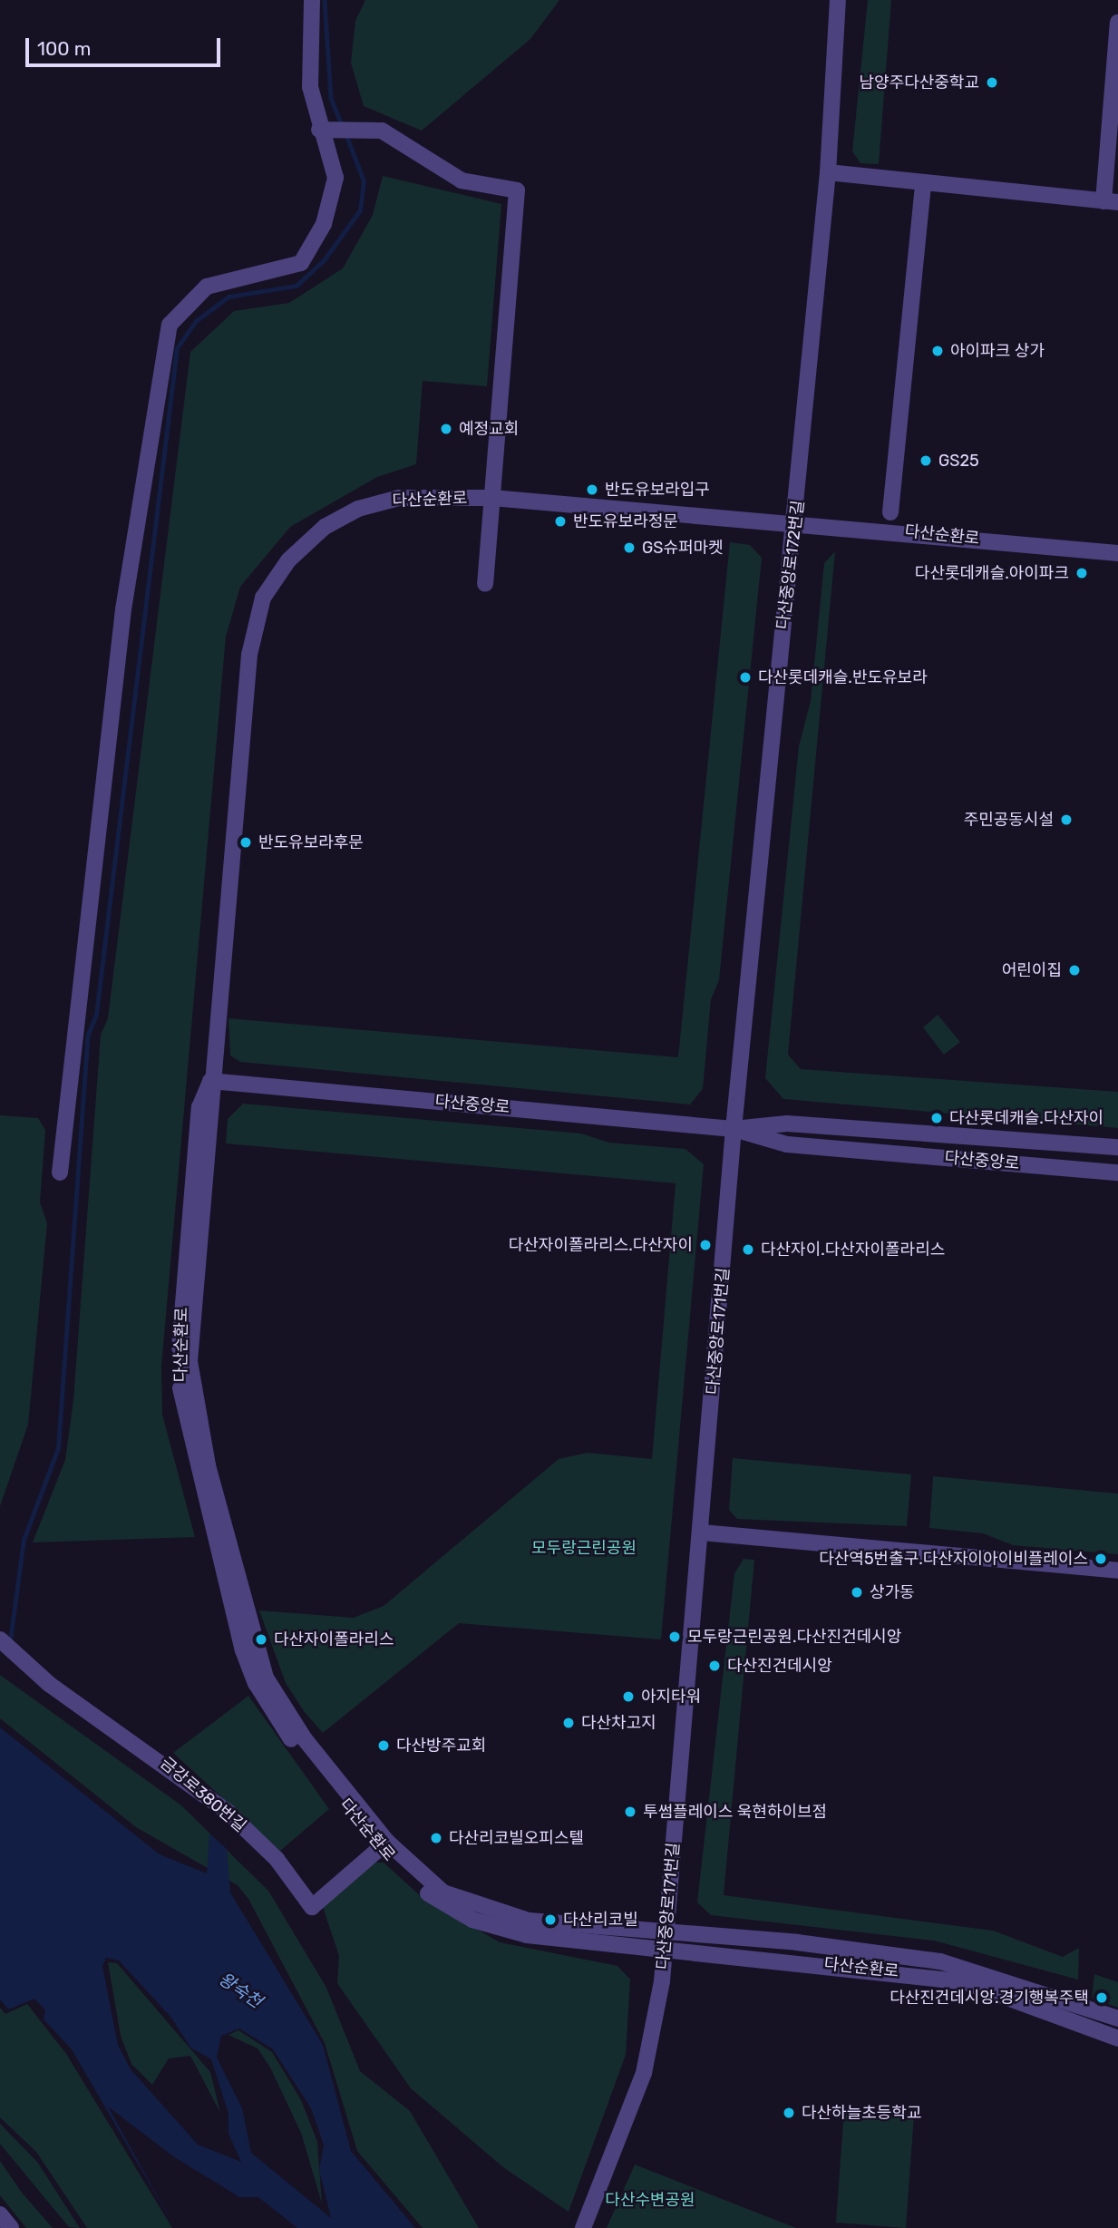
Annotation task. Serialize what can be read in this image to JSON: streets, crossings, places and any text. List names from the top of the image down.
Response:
{
  "streets": {
    "street": [
      "다산순환로",
      "다산중앙로172번길",
      "다산중앙로",
      "다산중앙로171번길",
      "금강로380번길"
    ]
  },
  "crossings": [
    ["다산순환로", "다산중앙로172번길"],
    ["다산순환로", "다산중앙로"],
    ["다산순환로", "다산중앙로171번길"],
    ["다산순환로", "금강로380번길"],
    ["다산중앙로172번길", "다산중앙로"],
    ["다산중앙로172번길", "다산중앙로171번길"],
    ["다산중앙로", "다산중앙로171번길"]
  ],
  "water": ["왕숙천"],
  "parks": ["모두랑근린공원", "다산수변공원"],
  "places": [
    "남양주다산중학교",
    "아이파크 상가",
    "예정교회",
    "GS25",
    "반도유보라입구",
    "반도유보라정문",
    "GS슈퍼마켓",
    "다산롯데캐슬.아이파크",
    "다산롯데캐슬.반도유보라",
    "주민공동시설",
    "반도유보라후문",
    "어린이집",
    "다산롯데캐슬.다산자이",
    "다산자이폴라리스.다산자이",
    "다산자이.다산자이폴라리스",
    "다산역5번출구.다산자이아이비플레이스",
    "상가동",
    "모두랑근린공원.다산진건데시앙",
    "다산자이폴라리스",
    "다산진건데시앙",
    "아지타워",
    "다산차고지",
    "다산방주교회",
    "투썸플레이스 욱현하이브점",
    "다산리코빌오피스텔",
    "다산리코빌",
    "다산진건데시앙.경기행복주택",
    "다산하늘초등학교"
  ],
  "scale_bar": "100 m"
}
